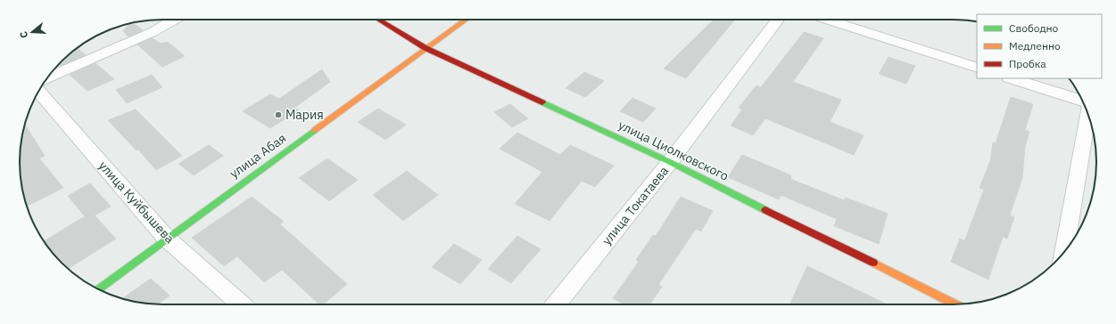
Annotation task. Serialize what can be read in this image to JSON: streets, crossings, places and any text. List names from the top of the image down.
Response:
{
  "streets": {
    "street": [
      "улица Циолковского",
      "улица Абая",
      "улица Куйбышева",
      "улица Токатаева"
    ]
  },
  "crossings": [
    ["улица Циолковского", "улица Абая"],
    ["улица Циолковского", "улица Токатаева"],
    ["улица Абая", "улица Куйбышева"]
  ],
  "places": ["Мария"],
  "legend": ["Свободно", "Медленно", "Пробка"],
  "north": "left"
}
